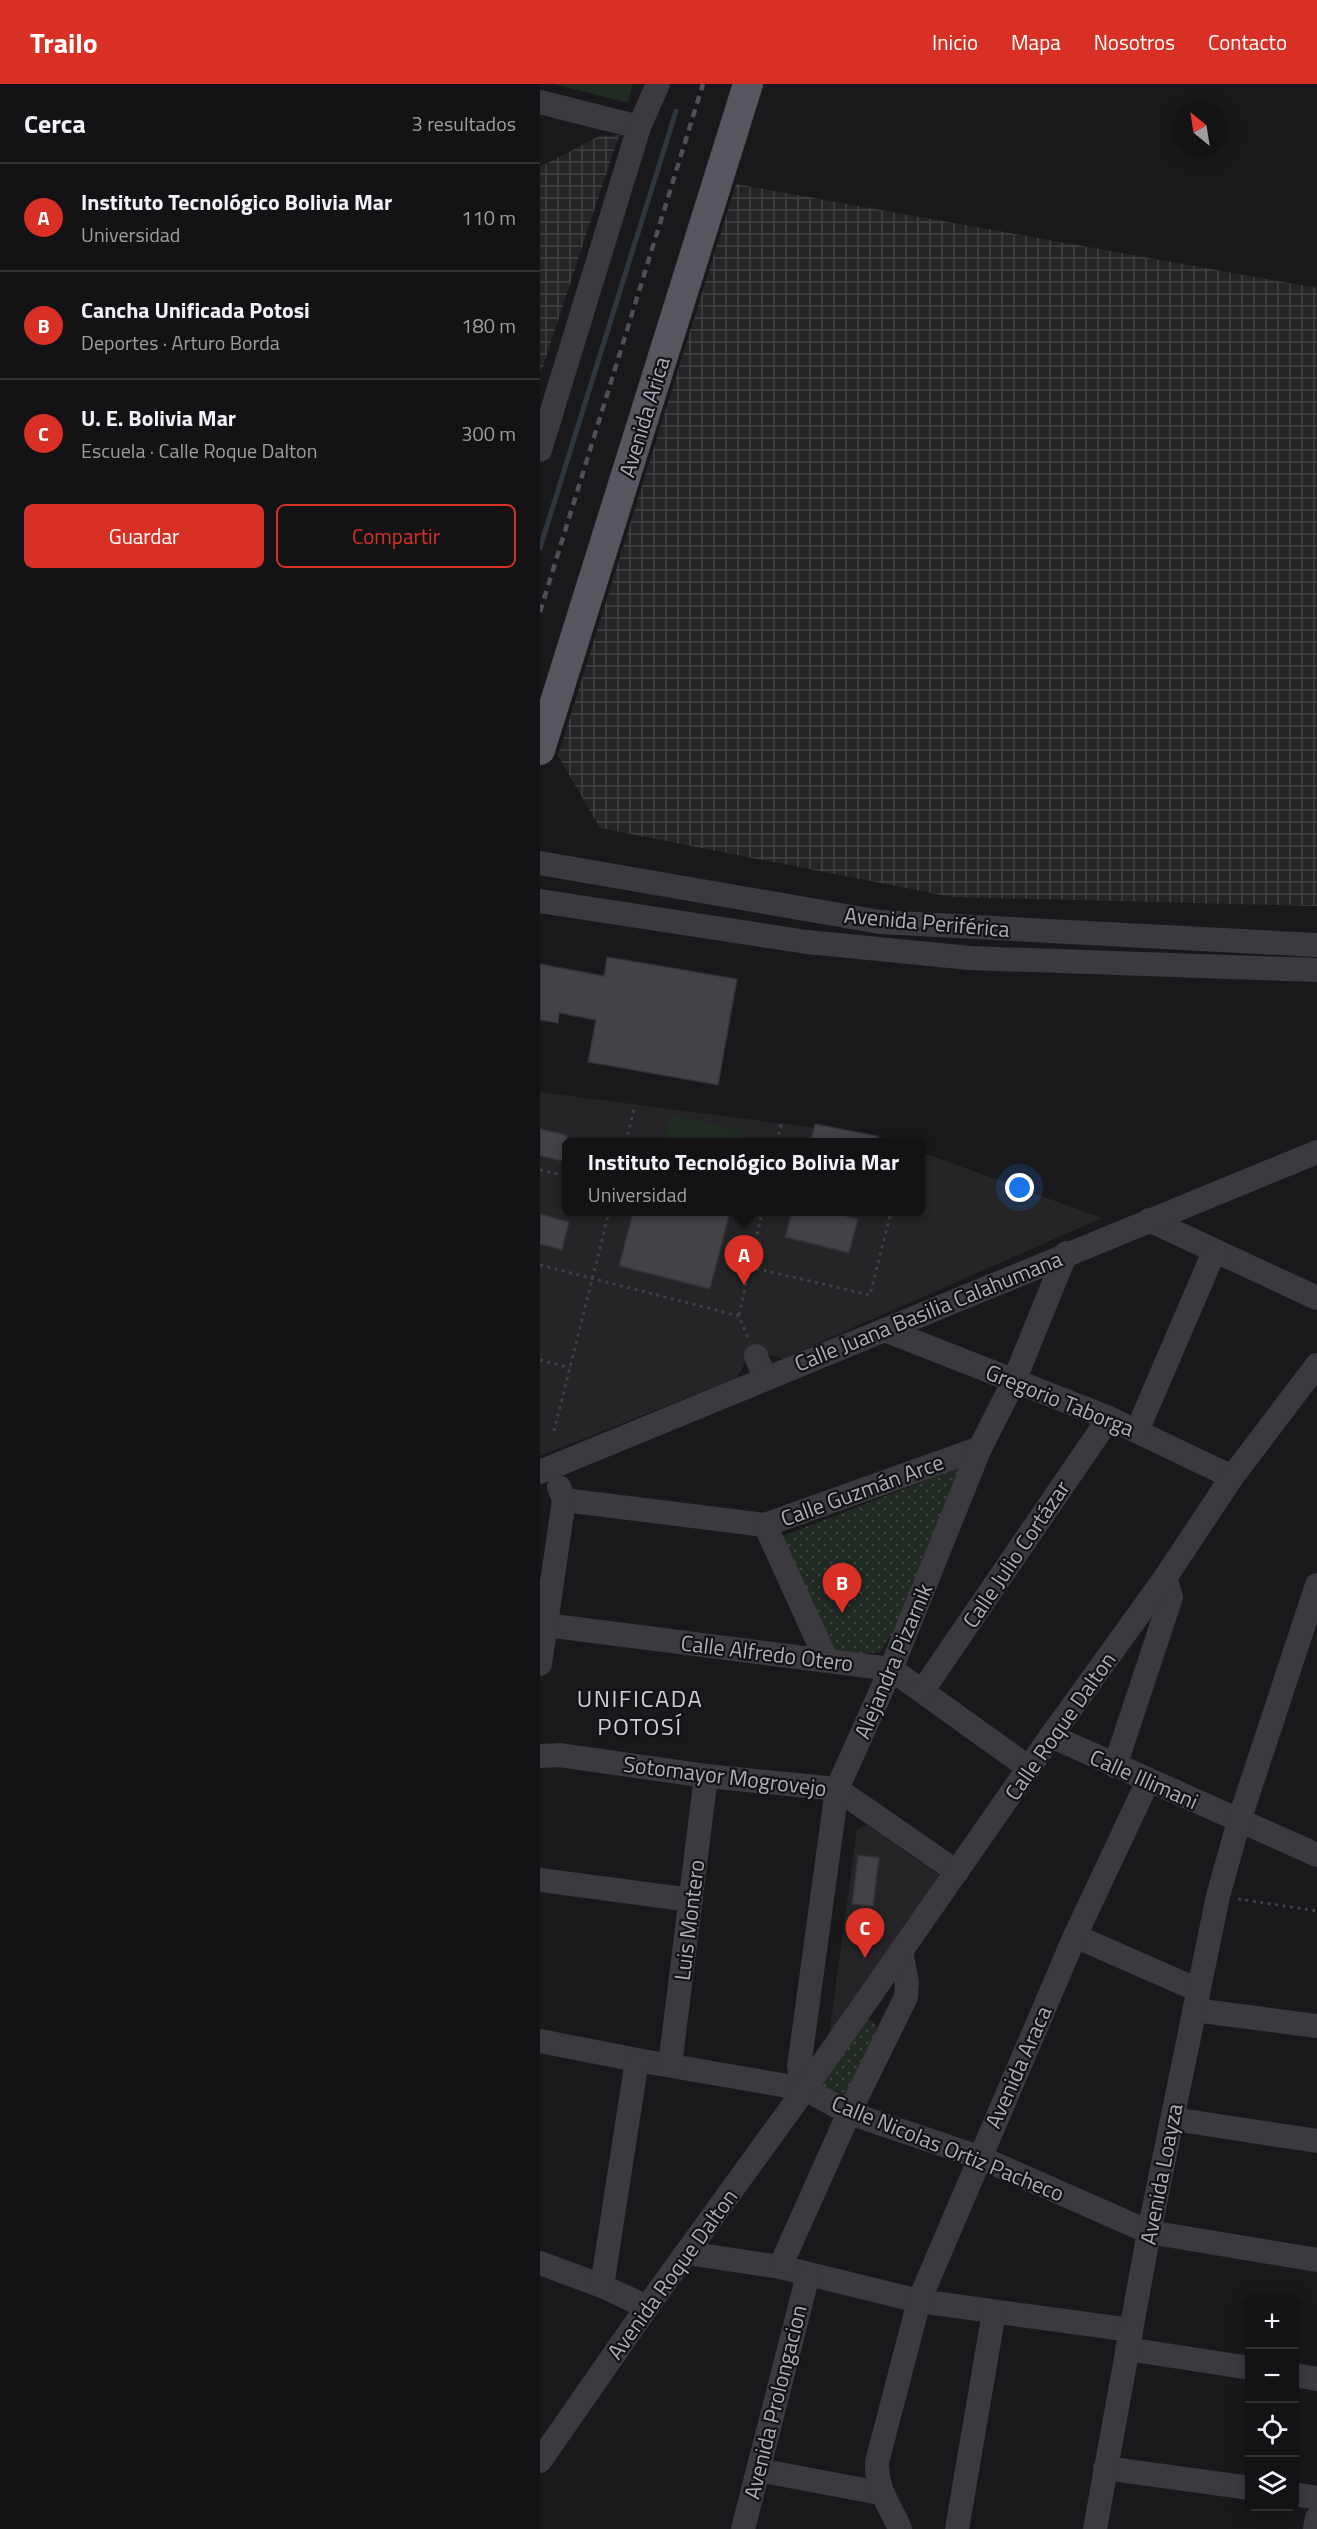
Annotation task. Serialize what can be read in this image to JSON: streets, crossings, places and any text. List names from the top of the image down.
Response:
{
  "streets": {
    "main road": ["Avenida Arica"],
    "street": [
      "Avenida Periférica",
      "Calle Juana Basilia Calahumana",
      "Gregorio Taborga",
      "Calle Guzmán Arce",
      "Calle Julio Cortázar",
      "Calle Alfredo Otero",
      "Alejandra Pizarnik",
      "Calle Roque Dalton",
      "Sotomayor Mogrovejo",
      "Calle Illimani",
      "Luis Montero",
      "Avenida Araca",
      "Calle Nicolas Ortiz Pacheco",
      "Avenida Loayza",
      "Avenida Roque Dalton",
      "Avenida Prolongacion"
    ]
  },
  "crossings": [
    ["Calle Juana Basilia Calahumana", "Gregorio Taborga"],
    ["Calle Juana Basilia Calahumana", "Alejandra Pizarnik"],
    ["Gregorio Taborga", "Calle Julio Cortázar"],
    ["Gregorio Taborga", "Alejandra Pizarnik"],
    ["Gregorio Taborga", "Calle Roque Dalton"],
    ["Calle Guzmán Arce", "Alejandra Pizarnik"],
    ["Calle Julio Cortázar", "Calle Alfredo Otero"],
    ["Calle Alfredo Otero", "Alejandra Pizarnik"],
    ["Calle Alfredo Otero", "Calle Roque Dalton"],
    ["Alejandra Pizarnik", "Calle Roque Dalton"],
    ["Alejandra Pizarnik", "Sotomayor Mogrovejo"],
    ["Alejandra Pizarnik", "Calle Nicolas Ortiz Pacheco"],
    ["Alejandra Pizarnik", "Avenida Roque Dalton"],
    ["Calle Roque Dalton", "Sotomayor Mogrovejo"],
    ["Calle Roque Dalton", "Calle Illimani"],
    ["Calle Roque Dalton", "Calle Nicolas Ortiz Pacheco"],
    ["Calle Roque Dalton", "Avenida Roque Dalton"],
    ["Sotomayor Mogrovejo", "Luis Montero"],
    ["Calle Illimani", "Avenida Araca"],
    ["Calle Illimani", "Avenida Loayza"],
    ["Luis Montero", "Calle Nicolas Ortiz Pacheco"],
    ["Avenida Araca", "Calle Nicolas Ortiz Pacheco"],
    ["Calle Nicolas Ortiz Pacheco", "Avenida Loayza"],
    ["Calle Nicolas Ortiz Pacheco", "Avenida Roque Dalton"]
  ],
  "districts": ["UNIFICADA POTOSÍ"],
  "north": "top left",
  "page": {
    "header": "Trailo",
    "nav": [
      "Inicio",
      "Mapa",
      "Nosotros",
      "Contacto"
    ],
    "heading": ["Cerca", "3 resultados"],
    "list": [
      {
        "mark": "A",
        "name": "Instituto Tecnológico Bolivia Mar",
        "note": "Universidad",
        "value": "110 m"
      },
      {
        "mark": "B",
        "name": "Cancha Unificada Potosi",
        "note": "Deportes · Arturo Borda",
        "value": "180 m"
      },
      {
        "mark": "C",
        "name": "U. E. Bolivia Mar",
        "note": "Escuela · Calle Roque Dalton",
        "value": "300 m"
      }
    ],
    "buttons": ["Guardar", "Compartir"],
    "popup": ["Instituto Tecnológico Bolivia Mar", "Universidad"],
    "pins": ["A", "B", "C"],
    "map_buttons": ["+", "−"]
  }
}
